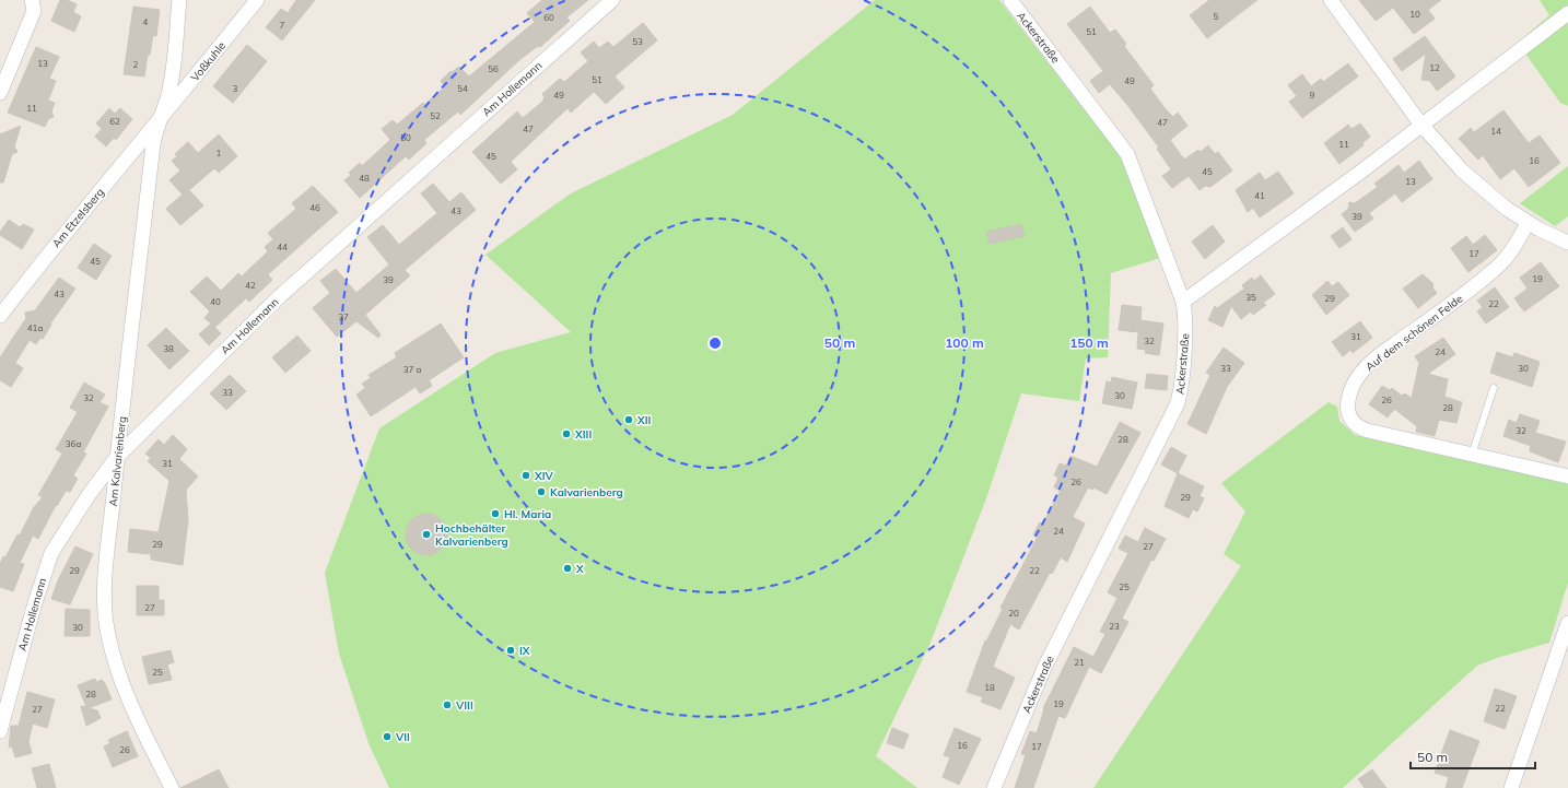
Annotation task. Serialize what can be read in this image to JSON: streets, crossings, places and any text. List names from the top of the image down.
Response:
{
  "streets": {
    "street": [
      "Ackerstraße",
      "Voßkuhle",
      "Am Hollemann",
      "Am Etzelsberg",
      "Auf dem schönen Felde",
      "Am Kalvarienberg"
    ]
  },
  "crossings": [
    ["Voßkuhle", "Am Etzelsberg"],
    ["Voßkuhle", "Am Kalvarienberg"],
    ["Am Hollemann", "Am Kalvarienberg"],
    ["Am Etzelsberg", "Am Kalvarienberg"]
  ],
  "places": [
    "XII",
    "XIII",
    "XIV",
    "Kalvarienberg",
    "Hl. Maria",
    "Hochbehälter Kalvarienberg",
    "X",
    "IX",
    "VIII",
    "VII"
  ],
  "house_numbers": [
    "10",
    "5",
    "60",
    "4",
    "7",
    "51",
    "53",
    "13",
    "2",
    "12",
    "56",
    "51",
    "49",
    "3",
    "54",
    "49",
    "9",
    "11",
    "52",
    "62",
    "47",
    "47",
    "14",
    "50",
    "11",
    "1",
    "45",
    "16",
    "45",
    "48",
    "13",
    "41",
    "46",
    "43",
    "39",
    "44",
    "17",
    "45",
    "19",
    "39",
    "42",
    "43",
    "35",
    "29",
    "40",
    "22",
    "37",
    "41a",
    "31",
    "32",
    "38",
    "24",
    "33",
    "30",
    "37 a",
    "33",
    "30",
    "32",
    "26",
    "28",
    "32",
    "28",
    "36a",
    "31",
    "26",
    "29",
    "24",
    "29",
    "27",
    "29",
    "22",
    "25",
    "27",
    "20",
    "23",
    "30",
    "21",
    "25",
    "18",
    "28",
    "19",
    "22",
    "27",
    "16",
    "17",
    "26"
  ],
  "scale_bar": "50 m",
  "rings": ["50 m", "100 m", "150 m"]
}
